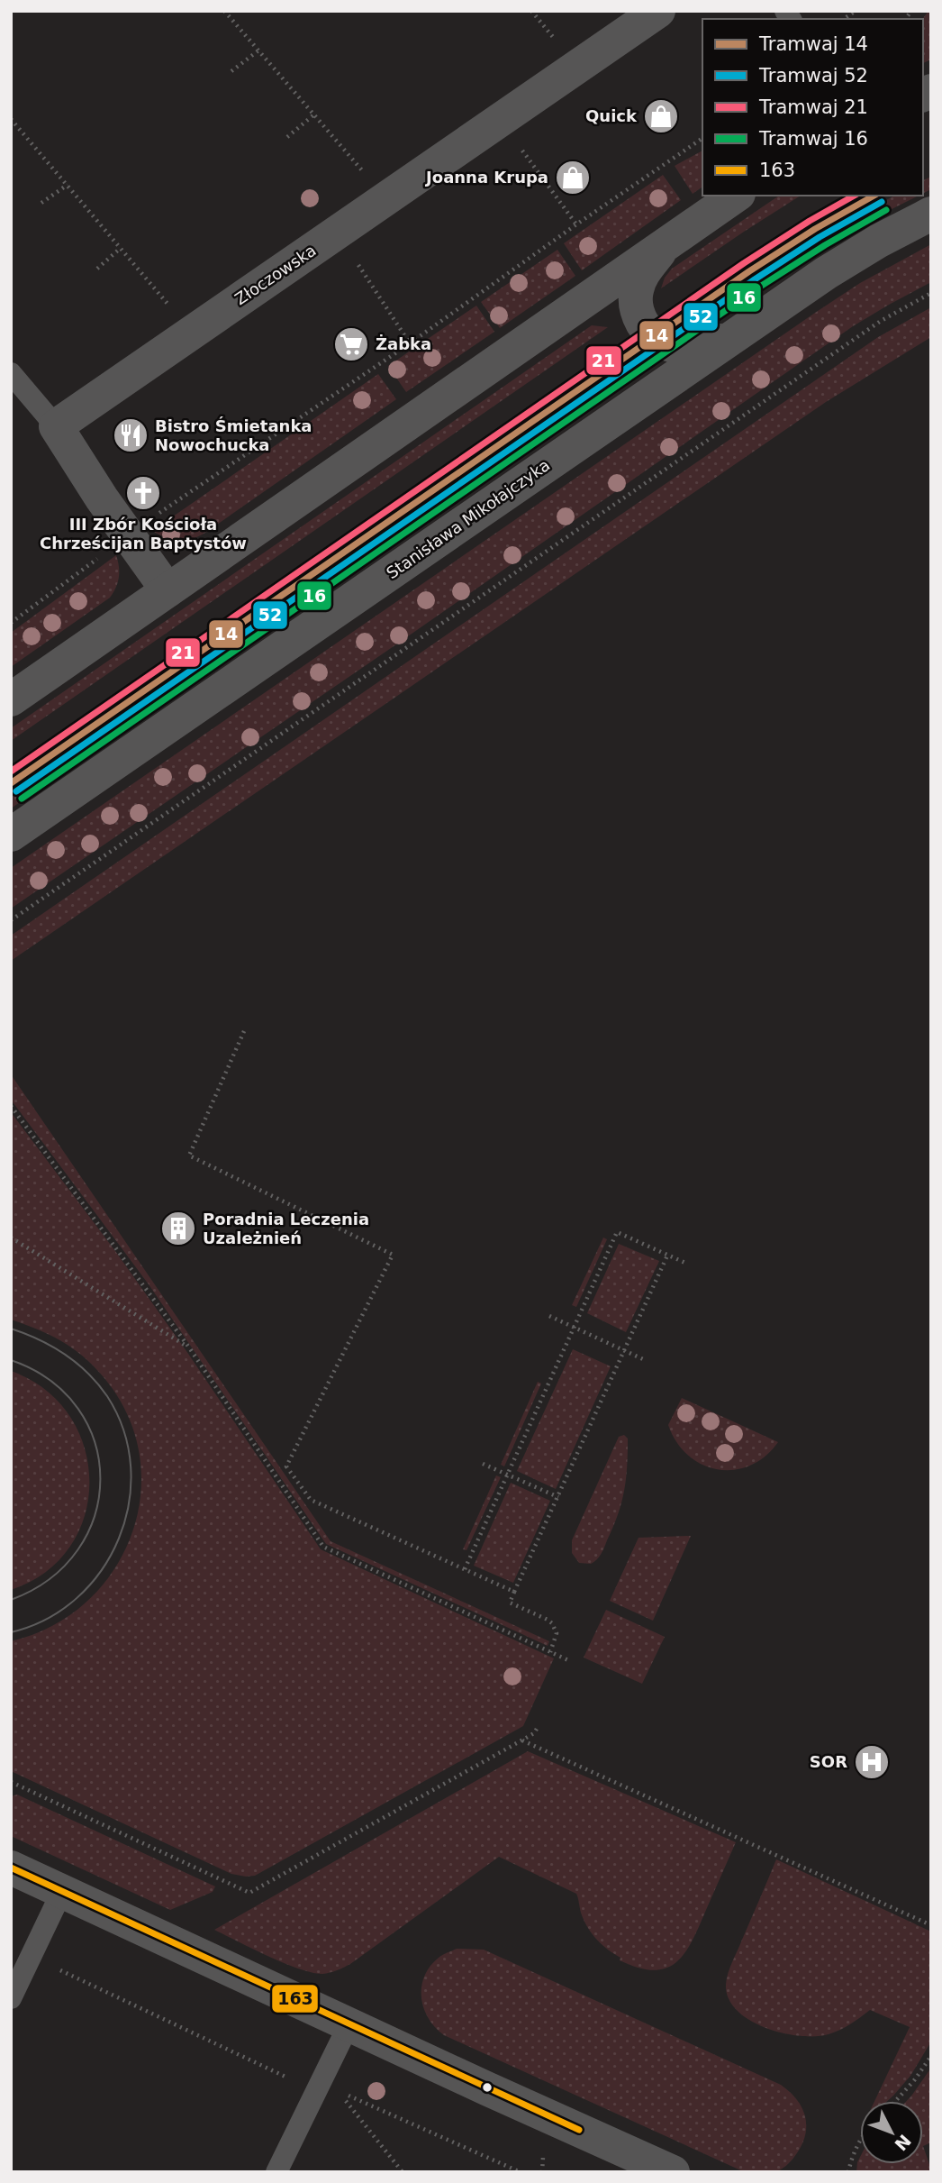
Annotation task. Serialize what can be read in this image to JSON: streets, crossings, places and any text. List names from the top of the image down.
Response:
{
  "streets": {
    "street": ["Złoczowska", "Stanisława Mikołajczyka"]
  },
  "places": {
    "shop": ["Quick", "Joanna Krupa"],
    "supermarket": ["Żabka"],
    "restaurant": ["Bistro Śmietanka Nowochucka"],
    "church": ["III Zbór Kościoła Chrześcijan Baptystów"],
    "building": ["Poradnia Leczenia Uzależnień"],
    "hospital": ["SOR"]
  },
  "lines": [
    "tram line 14",
    "tram line 21",
    "tram line 52",
    "tram line 16",
    "transit line 163"
  ],
  "legend": [
    "Tramwaj 14",
    "Tramwaj 52",
    "Tramwaj 21",
    "Tramwaj 16",
    "163"
  ],
  "north": "bottom right"
}
